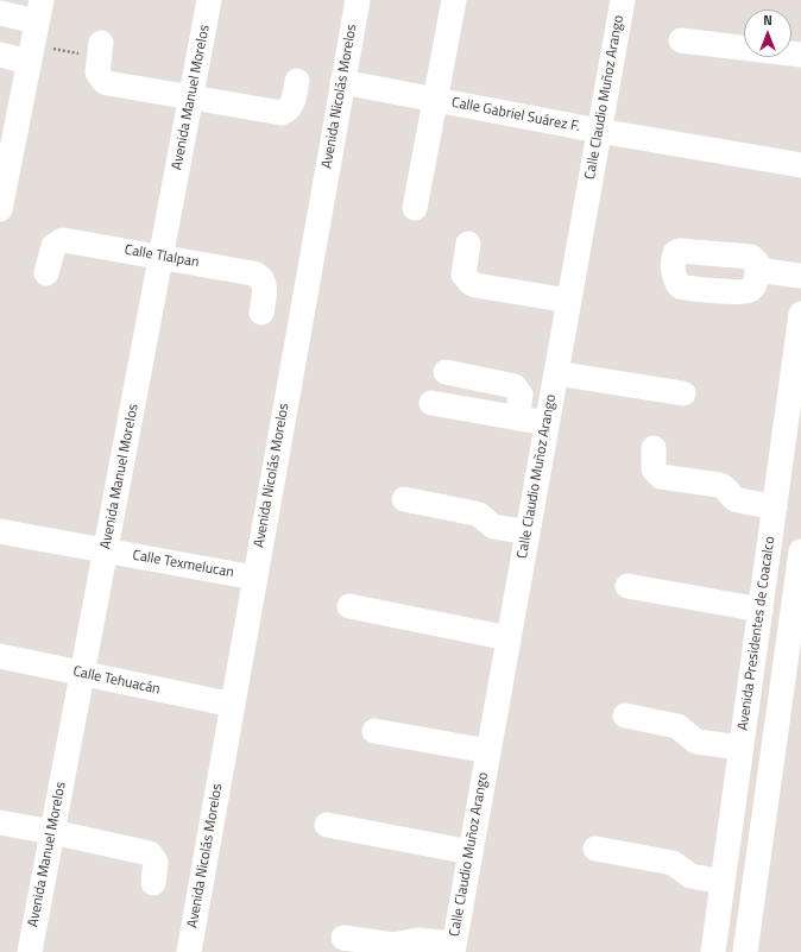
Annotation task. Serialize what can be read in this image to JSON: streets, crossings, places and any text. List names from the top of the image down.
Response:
{
  "streets": {
    "street": [
      "Avenida Nicolás Morelos",
      "Avenida Manuel Morelos",
      "Calle Claudio Muñoz Arango",
      "Calle Gabriel Suárez F.",
      "Calle Tlalpan",
      "Calle Texmelucan",
      "Avenida Presidentes de Coacalco",
      "Calle Tehuacán"
    ]
  },
  "crossings": [
    ["Avenida Nicolás Morelos", "Calle Gabriel Suárez F."],
    ["Avenida Nicolás Morelos", "Calle Texmelucan"],
    ["Avenida Nicolás Morelos", "Calle Tehuacán"],
    ["Avenida Manuel Morelos", "Calle Tlalpan"],
    ["Avenida Manuel Morelos", "Calle Texmelucan"],
    ["Avenida Manuel Morelos", "Calle Tehuacán"],
    ["Calle Claudio Muñoz Arango", "Calle Gabriel Suárez F."]
  ],
  "north": "top"
}
